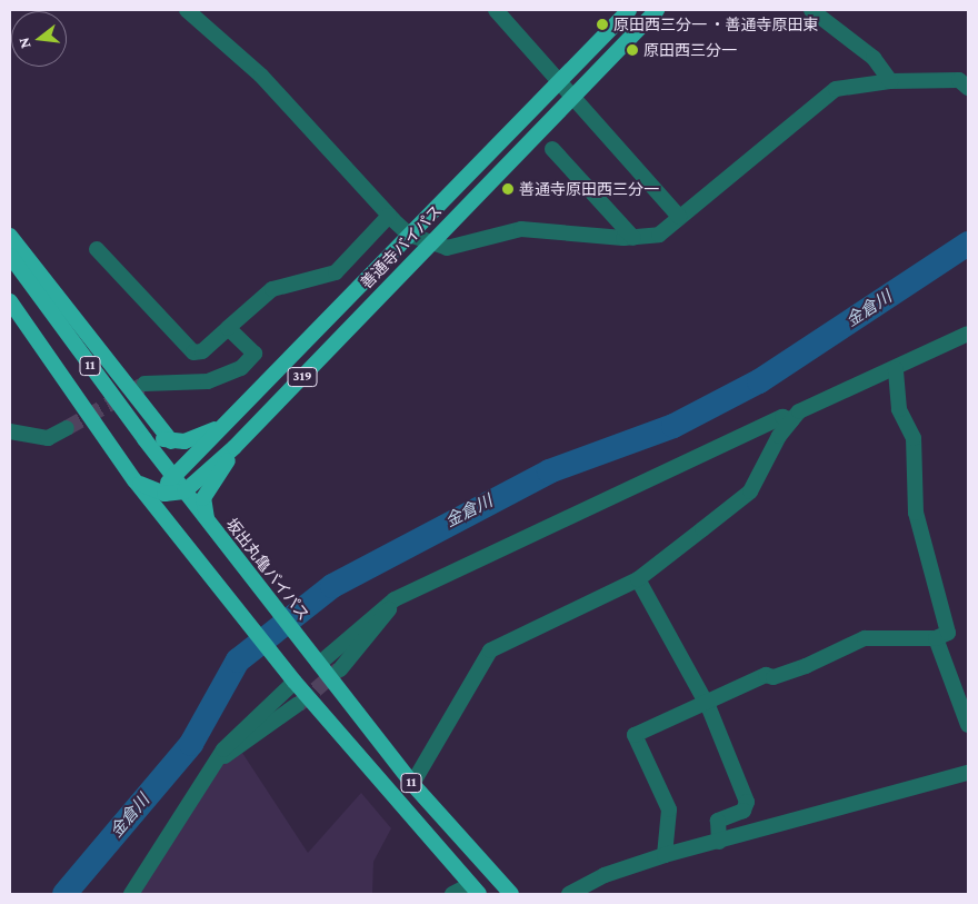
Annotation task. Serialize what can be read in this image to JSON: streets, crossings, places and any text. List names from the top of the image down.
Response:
{
  "streets": {
    "highway": [
      "善通寺バイパス",
      "11",
      "319",
      "坂出丸亀バイパス"
    ]
  },
  "crossings": [
    ["善通寺バイパス", "坂出丸亀バイパス"]
  ],
  "water": ["金倉川"],
  "places": ["原田西三分一 ・善通寺原田東", "原田西三分一", "善通寺原田西三分一"],
  "north": "left"
}
